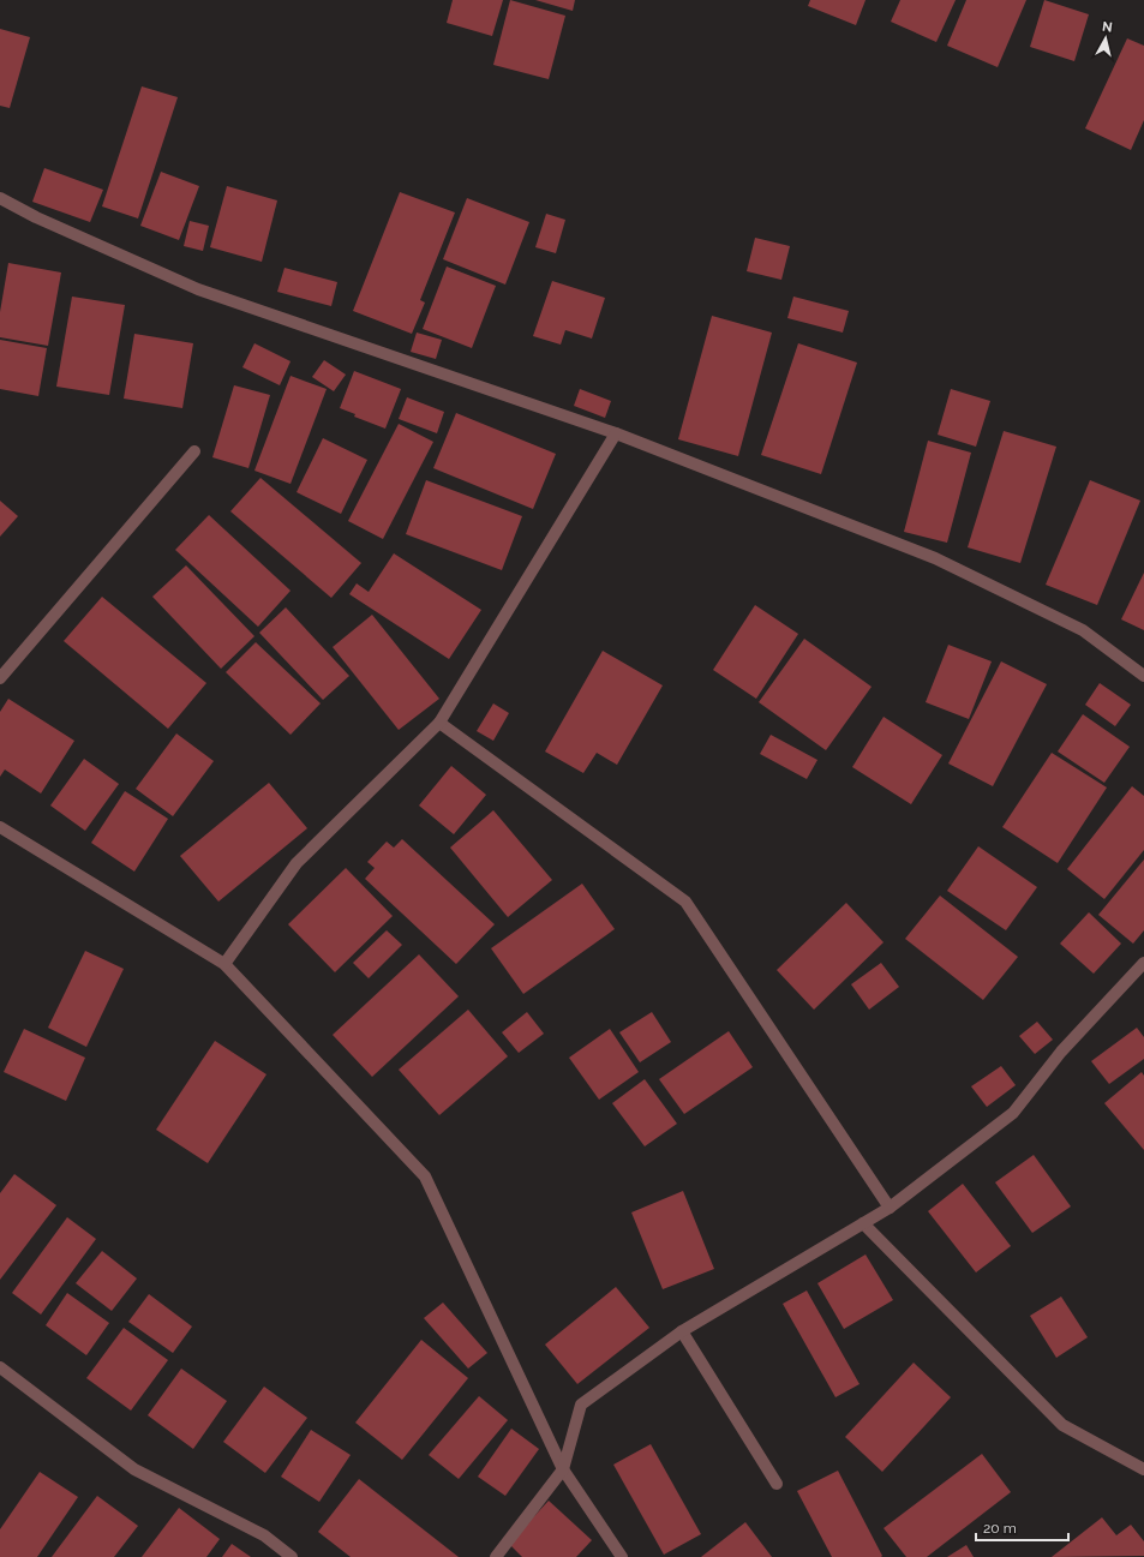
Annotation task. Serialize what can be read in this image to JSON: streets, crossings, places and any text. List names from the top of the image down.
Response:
{
  "scale_bar": "20 m",
  "north": "top"
}
